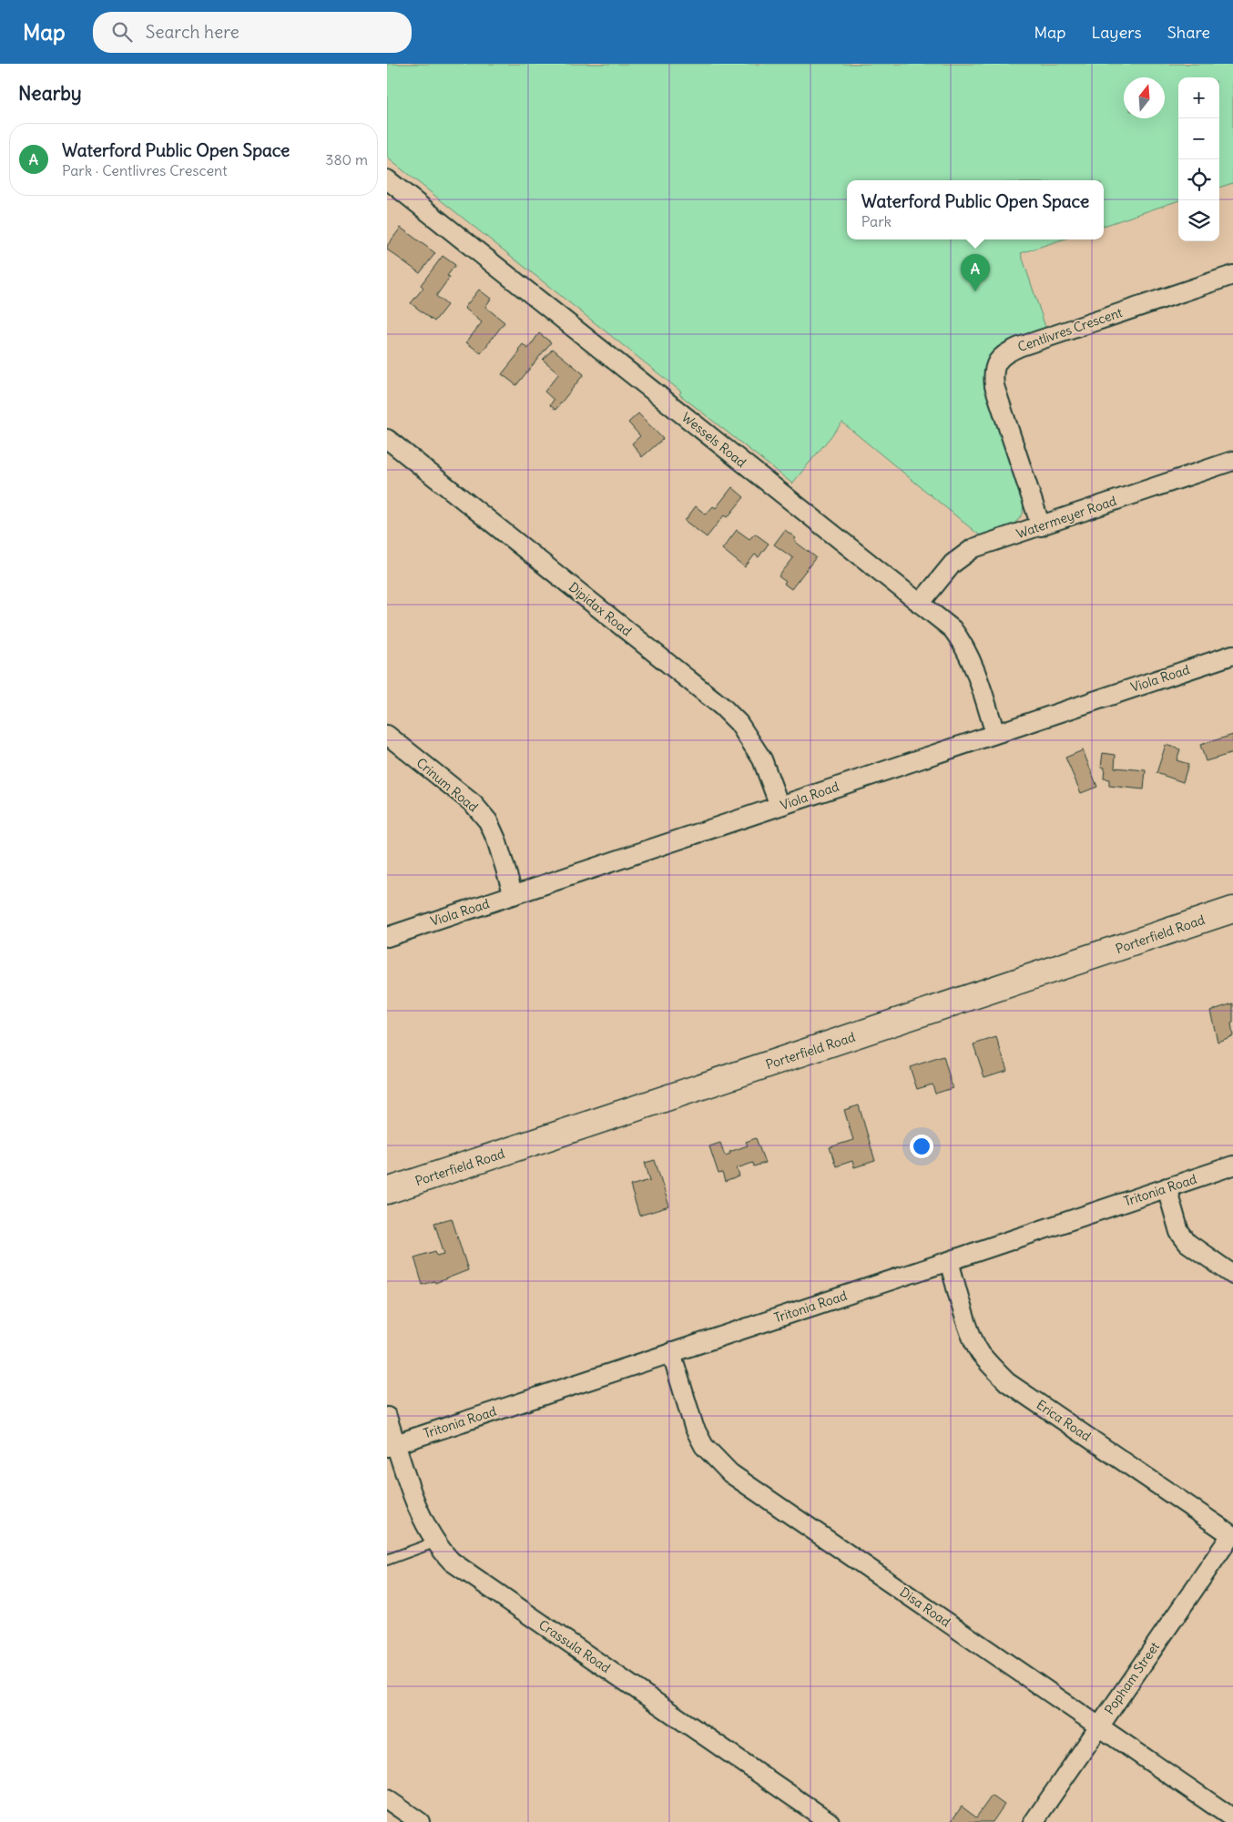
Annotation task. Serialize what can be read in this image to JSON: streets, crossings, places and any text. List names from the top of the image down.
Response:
{
  "streets": {
    "street": [
      "Centlivres Crescent",
      "Wessels Road",
      "Watermeyer Road",
      "Dipidax Road",
      "Viola Road",
      "Crinum Road",
      "Porterfield Road",
      "Tritonia Road",
      "Erica Road",
      "Disa Road",
      "Crassula Road",
      "Popham Street"
    ]
  },
  "crossings": [
    ["Centlivres Crescent", "Watermeyer Road"],
    ["Wessels Road", "Watermeyer Road"],
    ["Wessels Road", "Viola Road"],
    ["Dipidax Road", "Viola Road"],
    ["Viola Road", "Crinum Road"],
    ["Tritonia Road", "Erica Road"],
    ["Tritonia Road", "Disa Road"],
    ["Tritonia Road", "Crassula Road"],
    ["Erica Road", "Popham Street"],
    ["Disa Road", "Popham Street"]
  ],
  "north": "top",
  "page": {
    "header": "Map",
    "search": "Search here",
    "nav": ["Map", "Layers", "Share"],
    "heading": "Nearby",
    "map_buttons": ["+", "−"],
    "list": [
      {
        "mark": "A",
        "name": "Waterford Public Open Space",
        "note": "Park · Centlivres Crescent",
        "value": "380 m"
      }
    ],
    "popup": ["Waterford Public Open Space", "Park"],
    "pins": "A"
  }
}
